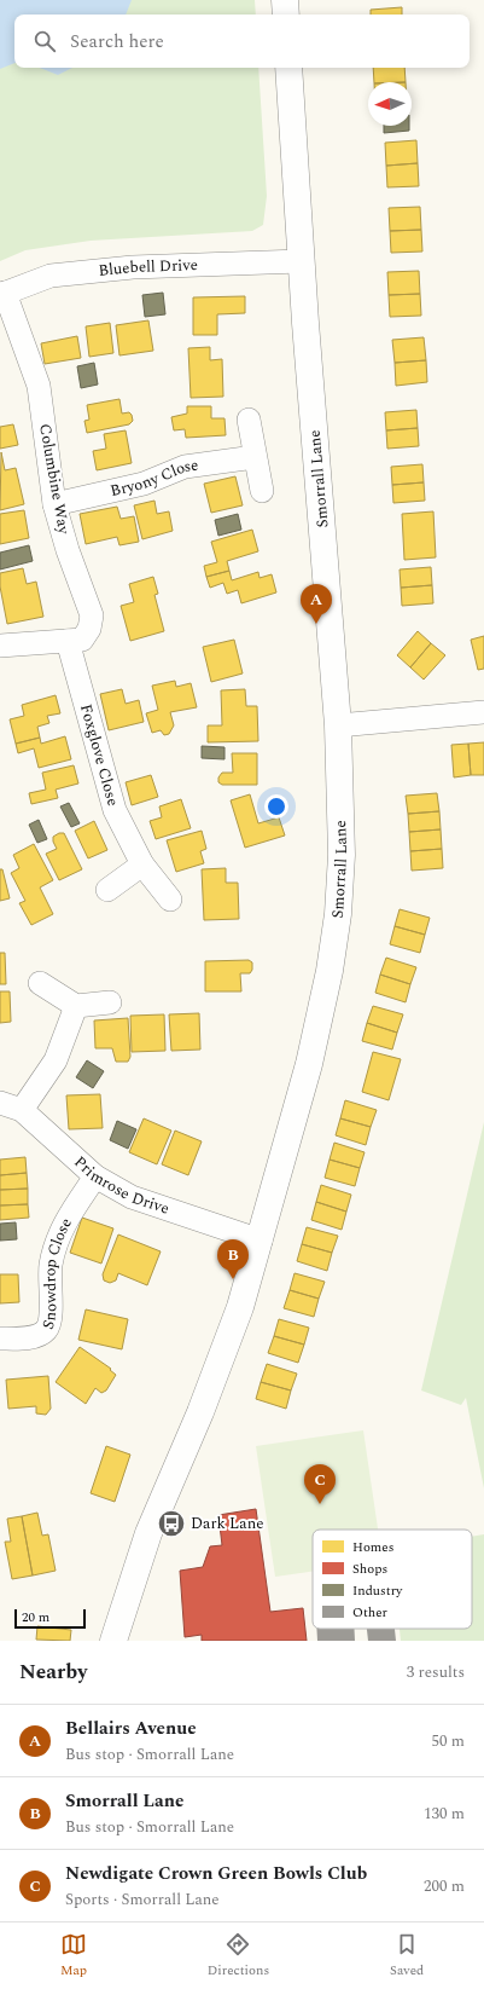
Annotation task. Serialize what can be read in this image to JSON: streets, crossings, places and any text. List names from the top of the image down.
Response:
{
  "streets": {
    "street": [
      "Bluebell Drive",
      "Columbine Way",
      "Bryony Close",
      "Smorrall Lane",
      "Foxglove Close",
      "Primrose Drive",
      "Snowdrop Close"
    ]
  },
  "crossings": [
    ["Bluebell Drive", "Columbine Way"],
    ["Bluebell Drive", "Smorrall Lane"],
    ["Columbine Way", "Bryony Close"],
    ["Columbine Way", "Foxglove Close"],
    ["Smorrall Lane", "Primrose Drive"],
    ["Primrose Drive", "Snowdrop Close"]
  ],
  "places": {
    "bus stop": ["Dark Lane"]
  },
  "legend": [
    "Homes",
    "Shops",
    "Industry",
    "Other"
  ],
  "scale_bar": "20 m",
  "north": "left",
  "page": {
    "search": "Search here",
    "pins": ["A", "B", "C"],
    "scale": "20 m",
    "heading": ["Nearby", "3 results"],
    "list": [
      {
        "mark": "A",
        "name": "Bellairs Avenue",
        "note": "Bus stop · Smorrall Lane",
        "value": "50 m"
      },
      {
        "mark": "B",
        "name": "Smorrall Lane",
        "note": "Bus stop · Smorrall Lane",
        "value": "130 m"
      },
      {
        "mark": "C",
        "name": "Newdigate Crown Green Bowls Club",
        "note": "Sports · Smorrall Lane",
        "value": "200 m"
      }
    ],
    "nav": ["Map", "Directions", "Saved"]
  }
}
